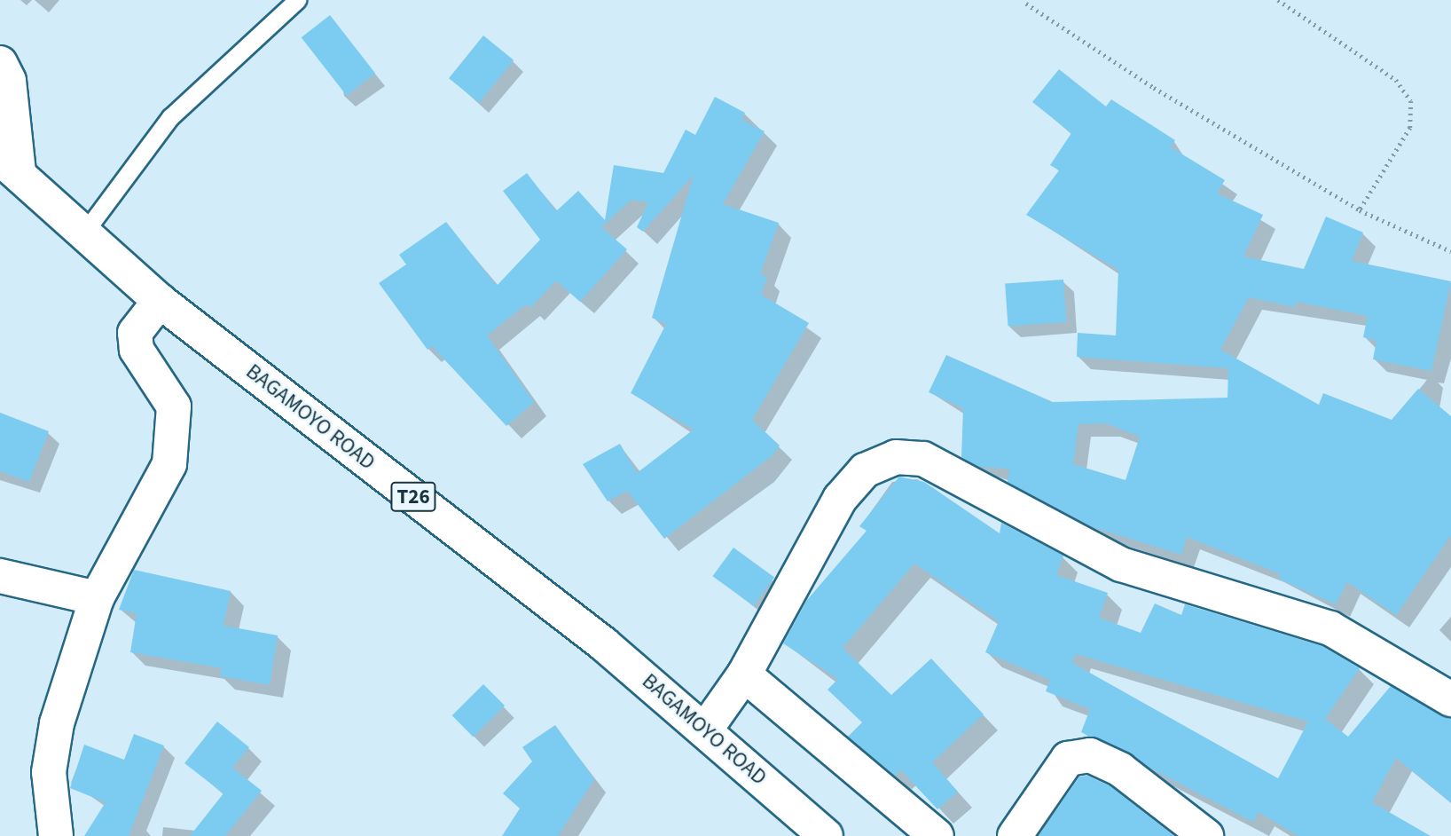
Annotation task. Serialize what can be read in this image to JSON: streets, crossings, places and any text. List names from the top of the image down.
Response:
{
  "streets": {
    "main road": ["BAGAMOYO ROAD", "T26"]
  }
}
